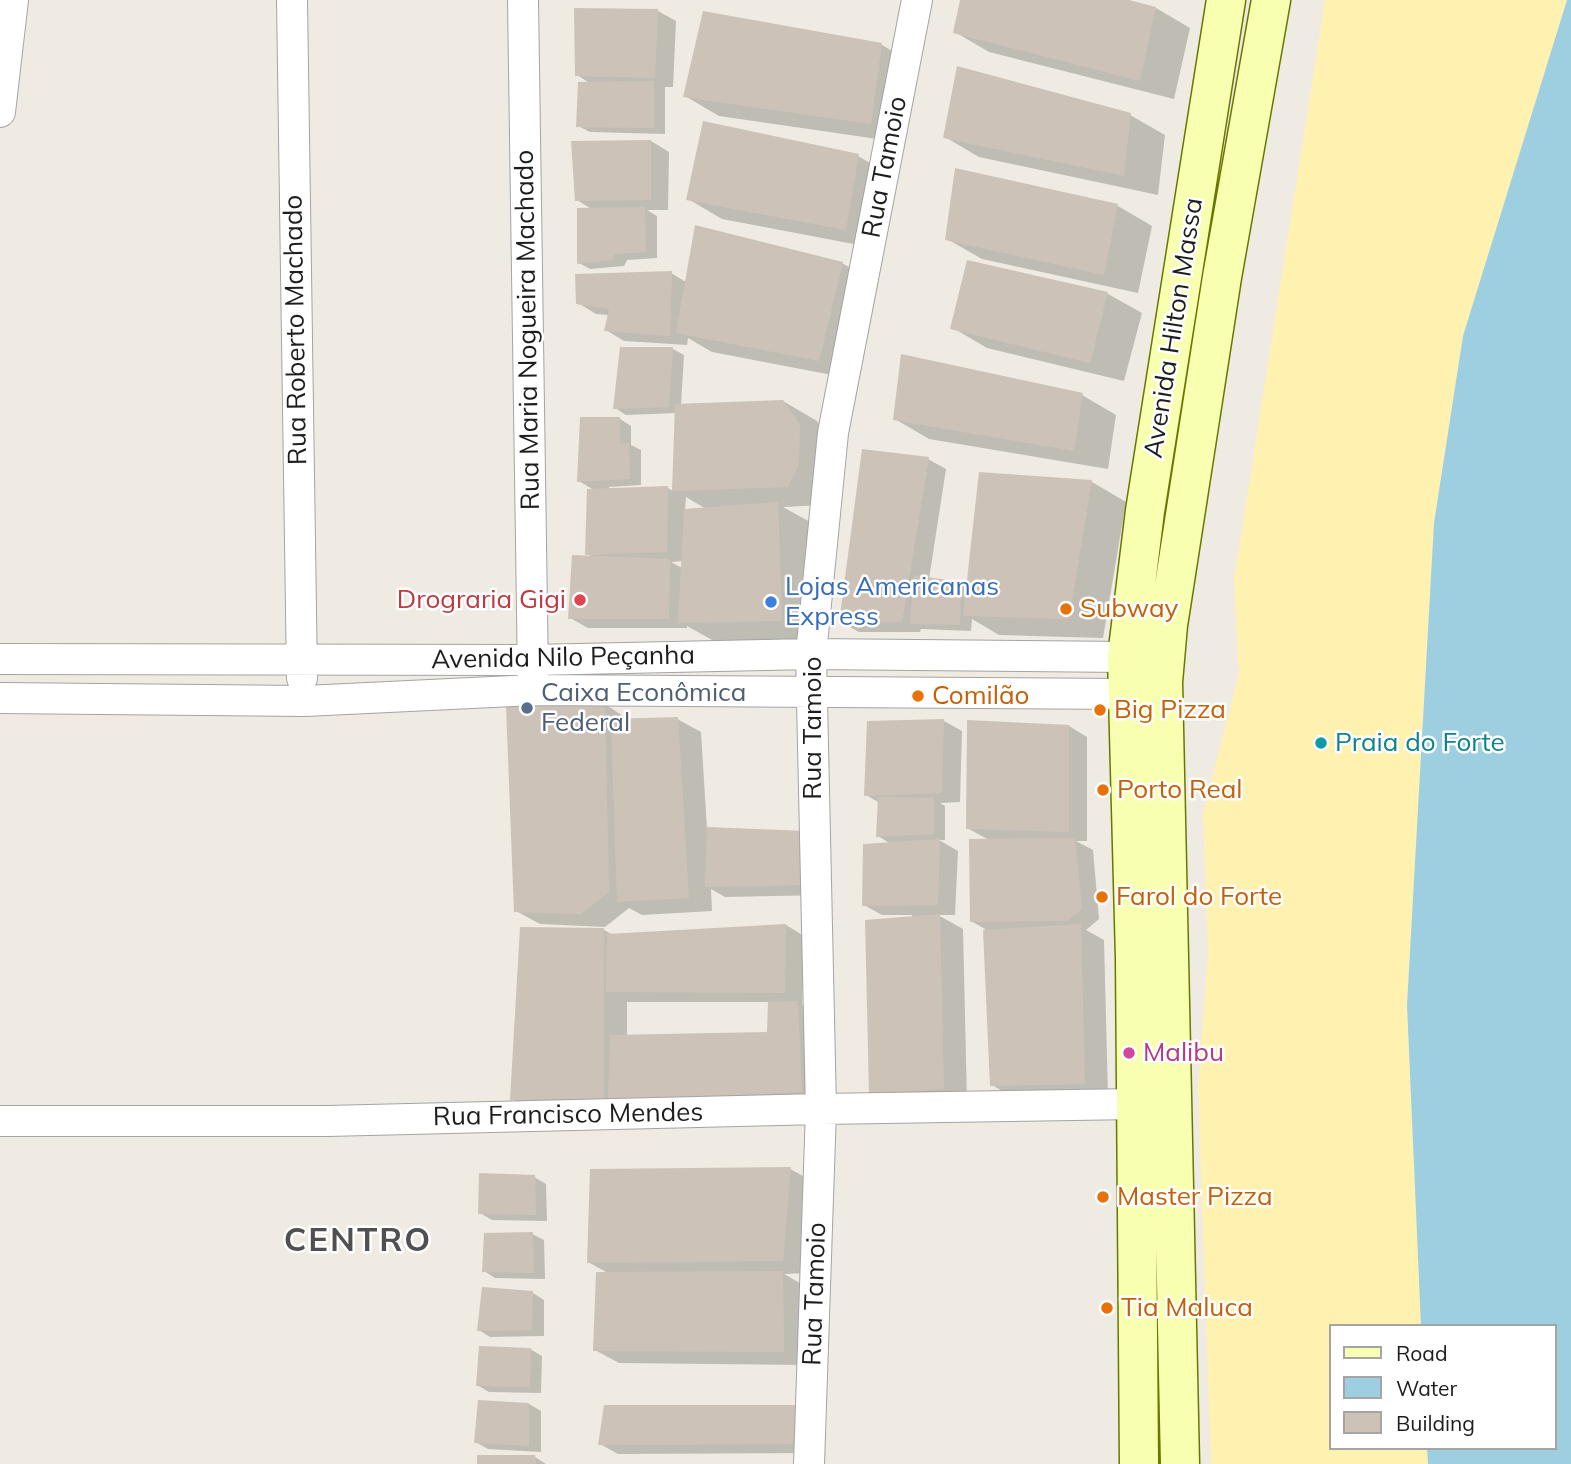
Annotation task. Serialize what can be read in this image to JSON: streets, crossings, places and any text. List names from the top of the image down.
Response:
{
  "streets": {
    "main road": ["Avenida Hilton Massa"],
    "street": [
      "Rua Tamoio",
      "Rua Roberto Machado",
      "Rua Maria Nogueira Machado",
      "Avenida Nilo Peçanha",
      "Rua Francisco Mendes"
    ]
  },
  "crossings": [
    ["Rua Tamoio", "Avenida Nilo Peçanha"],
    ["Rua Tamoio", "Rua Francisco Mendes"],
    ["Avenida Hilton Massa", "Avenida Nilo Peçanha"],
    ["Avenida Hilton Massa", "Rua Francisco Mendes"],
    ["Rua Roberto Machado", "Avenida Nilo Peçanha"],
    ["Rua Maria Nogueira Machado", "Avenida Nilo Peçanha"]
  ],
  "districts": ["CENTRO"],
  "places": [
    "Drograria Gigi",
    "Lojas Americanas Express",
    "Subway",
    "Comilão",
    "Caixa Econômica Federal",
    "Big Pizza",
    "Praia do Forte",
    "Porto Real",
    "Farol do Forte",
    "Malibu",
    "Master Pizza",
    "Tia Maluca"
  ],
  "legend": ["Road", "Water", "Building"]
}
